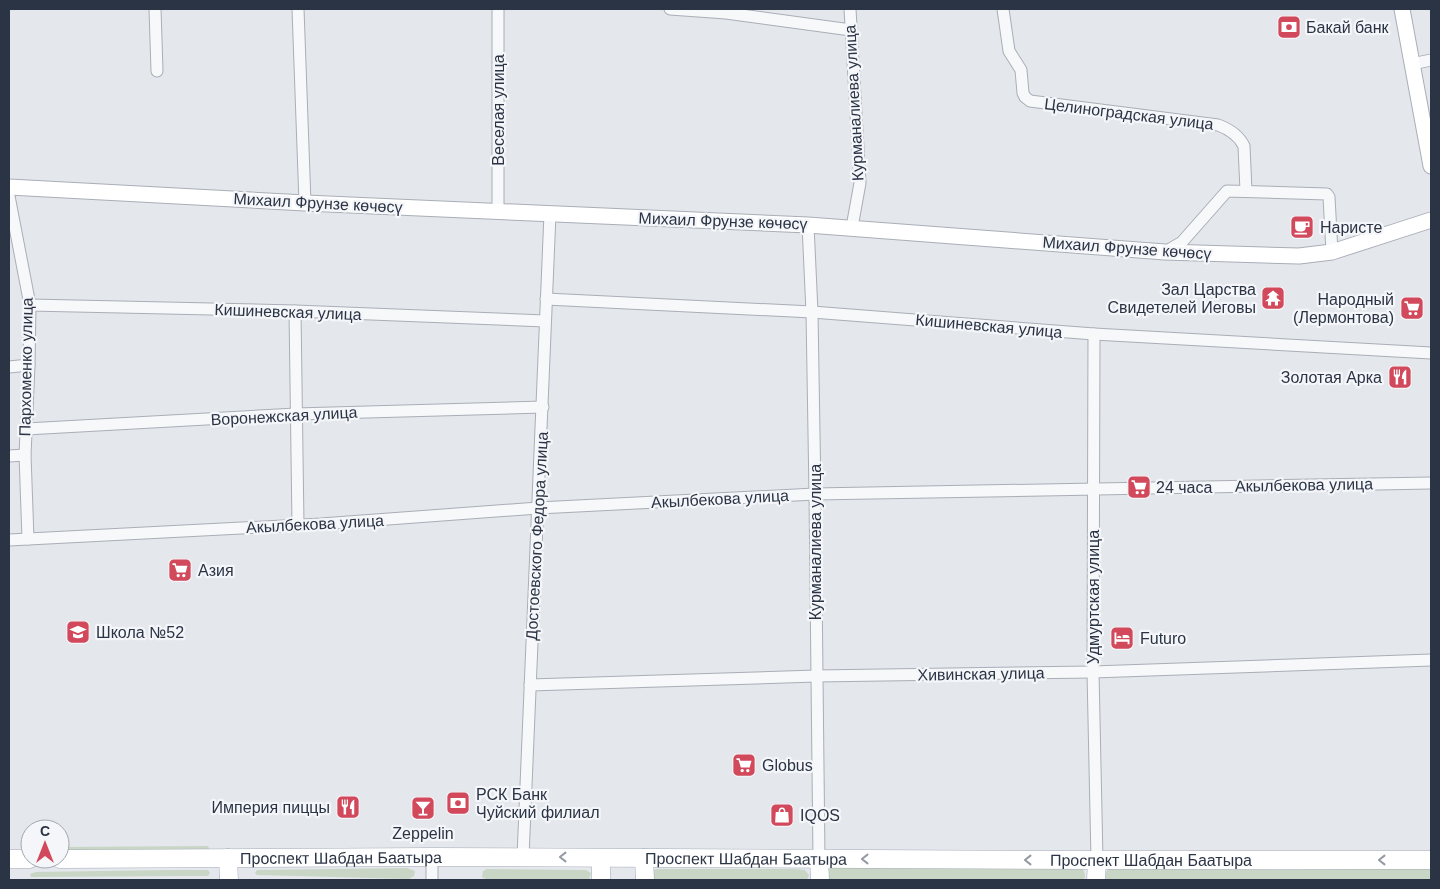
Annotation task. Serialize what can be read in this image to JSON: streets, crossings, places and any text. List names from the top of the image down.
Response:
{
  "streets": {
    "main road": ["Михаил Фрунзе көчөсү", "Проспект Шабдан Баатыра"],
    "street": [
      "Курманалиева улица",
      "Веселая улица",
      "Целиноградская улица",
      "Кишиневская улица",
      "Пархоменко улица",
      "Воронежская улица",
      "Акылбекова улица",
      "Достоевского Федора улица",
      "Удмуртская улица",
      "Хивинская улица"
    ]
  },
  "crossings": [
    ["Курманалиева улица", "Михаил Фрунзе көчөсү"],
    ["Курманалиева улица", "Кишиневская улица"],
    ["Курманалиева улица", "Акылбекова улица"],
    ["Курманалиева улица", "Хивинская улица"],
    ["Курманалиева улица", "Проспект Шабдан Баатыра"],
    ["Веселая улица", "Михаил Фрунзе көчөсү"],
    ["Михаил Фрунзе көчөсү", "Достоевского Федора улица"],
    ["Кишиневская улица", "Пархоменко улица"],
    ["Кишиневская улица", "Достоевского Федора улица"],
    ["Кишиневская улица", "Удмуртская улица"],
    ["Пархоменко улица", "Воронежская улица"],
    ["Пархоменко улица", "Акылбекова улица"],
    ["Воронежская улица", "Достоевского Федора улица"],
    ["Акылбекова улица", "Достоевского Федора улица"],
    ["Акылбекова улица", "Удмуртская улица"],
    ["Достоевского Федора улица", "Хивинская улица"],
    ["Достоевского Федора улица", "Проспект Шабдан Баатыра"],
    ["Удмуртская улица", "Хивинская улица"],
    ["Удмуртская улица", "Проспект Шабдан Баатыра"]
  ],
  "one_way": ["Проспект Шабдан Баатыра"],
  "places": {
    "bank": ["Бакай банк", "РСК Банк Чуйский филиал"],
    "cafe": ["Наристе"],
    "temple": ["Зал Царства Свидетелей Иеговы"],
    "supermarket": [
      "Народный (Лермонтова)",
      "24 часа",
      "Азия",
      "Globus"
    ],
    "restaurant": ["Золотая Арка", "Империя пиццы"],
    "school or university": ["Школа №52"],
    "hotel": ["Futuro"],
    "bar": ["Zeppelin"],
    "shop": ["IQOS"]
  },
  "north": "top"
}
